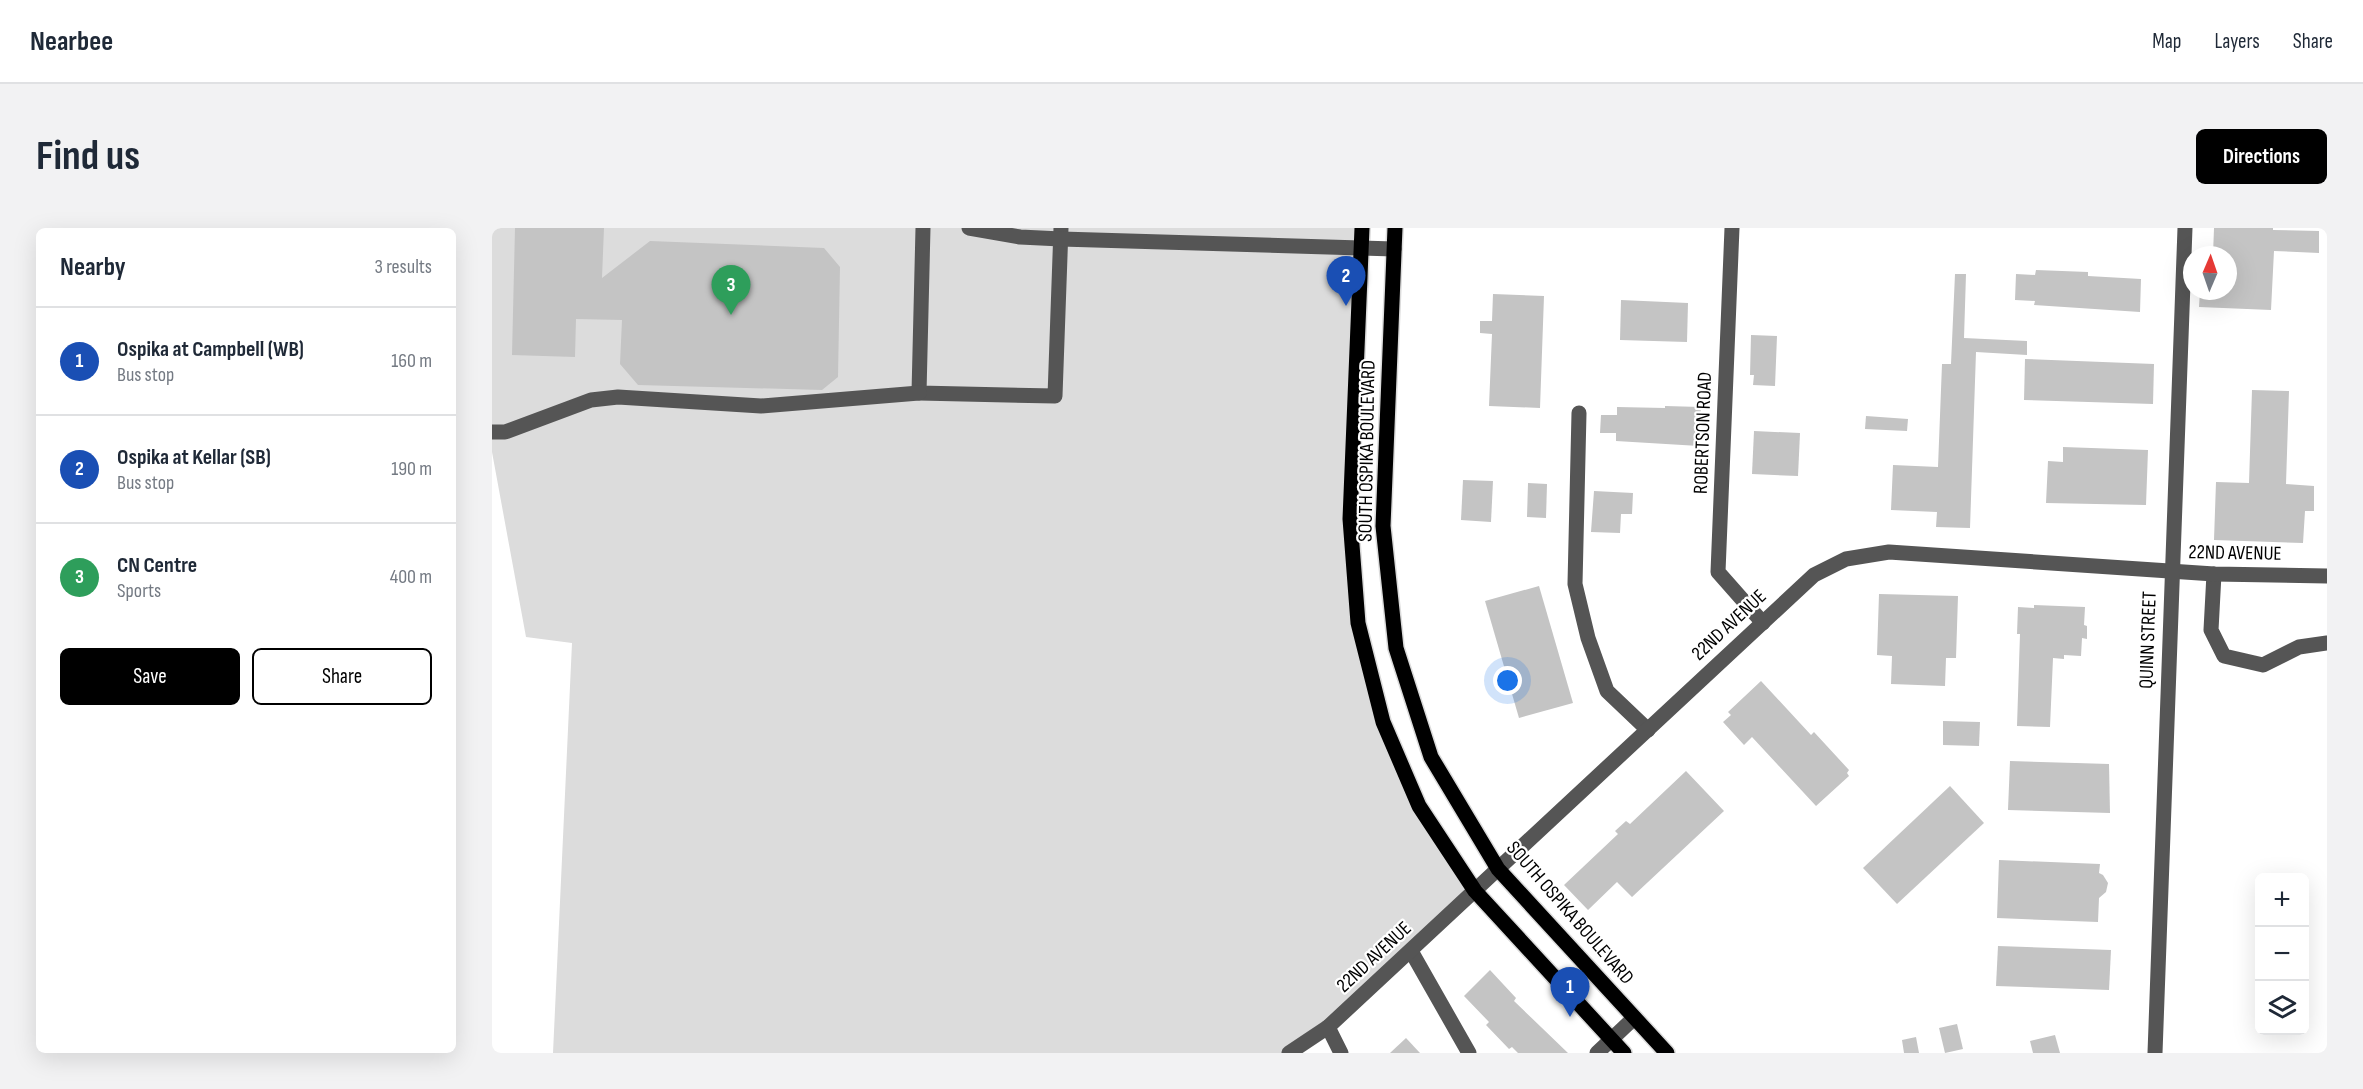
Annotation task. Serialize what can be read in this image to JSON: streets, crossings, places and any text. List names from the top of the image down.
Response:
{
  "streets": {
    "main road": ["SOUTH OSPIKA BOULEVARD"],
    "street": ["ROBERTSON ROAD", "22ND AVENUE", "QUINN STREET"]
  },
  "crossings": [
    ["ROBERTSON ROAD", "22ND AVENUE"],
    ["SOUTH OSPIKA BOULEVARD", "22ND AVENUE"],
    ["22ND AVENUE", "QUINN STREET"]
  ],
  "north": "top",
  "page": {
    "header": "Nearbee",
    "nav": ["Map", "Layers", "Share"],
    "buttons": [
      "Directions",
      ["Save", "Share"]
    ],
    "title": "Find us",
    "heading": ["Nearby", "3 results"],
    "pins": ["2", "3", "1"],
    "list": [
      {
        "mark": "1",
        "name": "Ospika at Campbell (WB)",
        "note": "Bus stop",
        "value": "160 m"
      },
      {
        "mark": "2",
        "name": "Ospika at Kellar (SB)",
        "note": "Bus stop",
        "value": "190 m"
      },
      {
        "mark": "3",
        "name": "CN Centre",
        "note": "Sports",
        "value": "400 m"
      }
    ],
    "map_buttons": ["+", "−"]
  }
}
